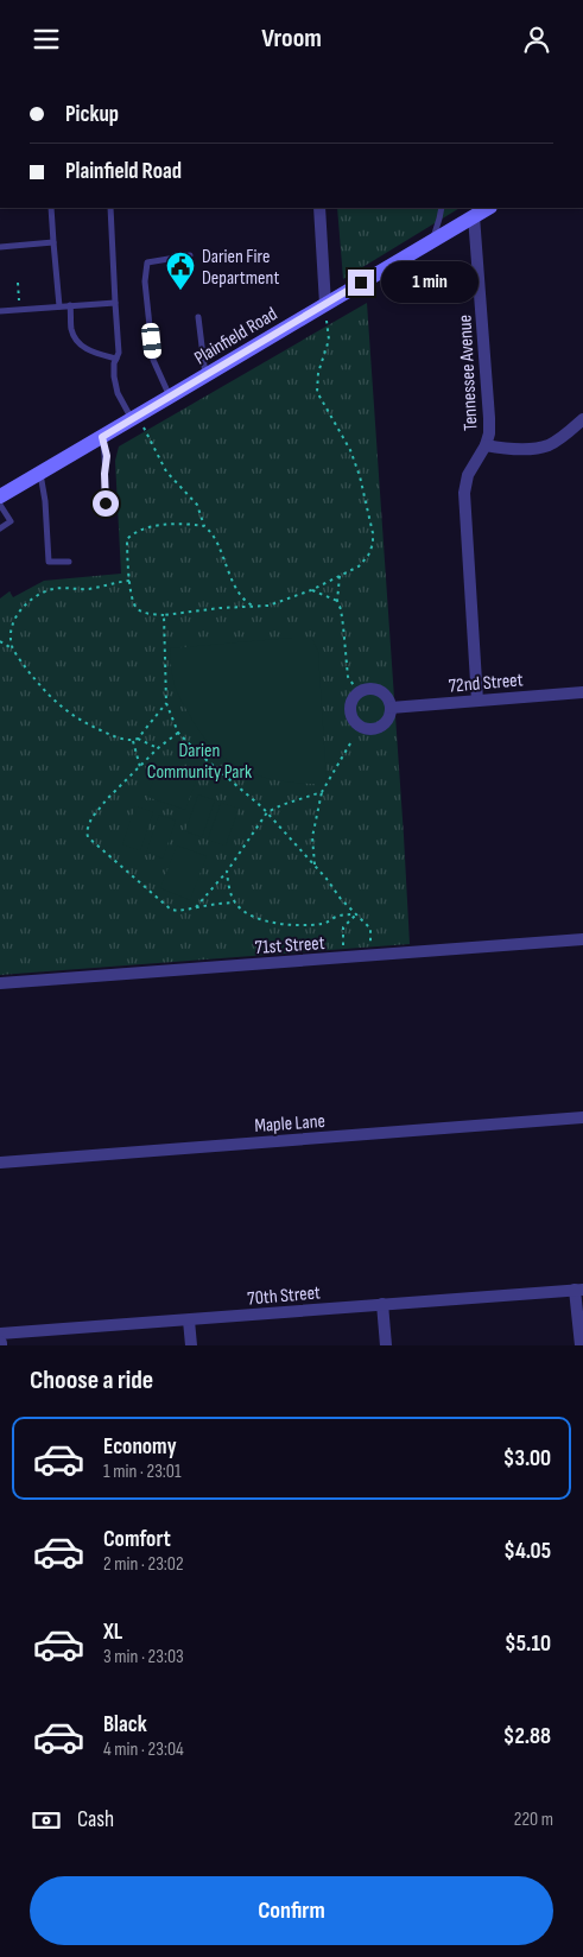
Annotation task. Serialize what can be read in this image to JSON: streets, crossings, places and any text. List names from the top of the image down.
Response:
{
  "streets": {
    "main road": ["Plainfield Road"],
    "street": [
      "Tennessee Avenue",
      "72nd Street",
      "71st Street",
      "Maple Lane",
      "70th Street"
    ]
  },
  "crossings": [
    ["Plainfield Road", "Tennessee Avenue"],
    ["Tennessee Avenue", "72nd Street"]
  ],
  "parks": ["Darien Community Park"],
  "places": {
    "public building": ["Darien Fire Department"]
  },
  "page": {
    "header": "Vroom",
    "banner": ["Pickup", "Plainfield Road"],
    "bubble": "1 min",
    "heading": "Choose a ride",
    "list": [
      {
        "name": "Economy",
        "note": "1 min · 23:01",
        "value": "$3.00"
      },
      {
        "name": "Comfort",
        "note": "2 min · 23:02",
        "value": "$4.05"
      },
      {
        "name": "XL",
        "note": "3 min · 23:03",
        "value": "$5.10"
      },
      {
        "name": "Black",
        "note": "4 min · 23:04",
        "value": "$2.88"
      }
    ],
    "pay": ["Cash", "220 m"],
    "buttons": "Confirm"
  }
}
